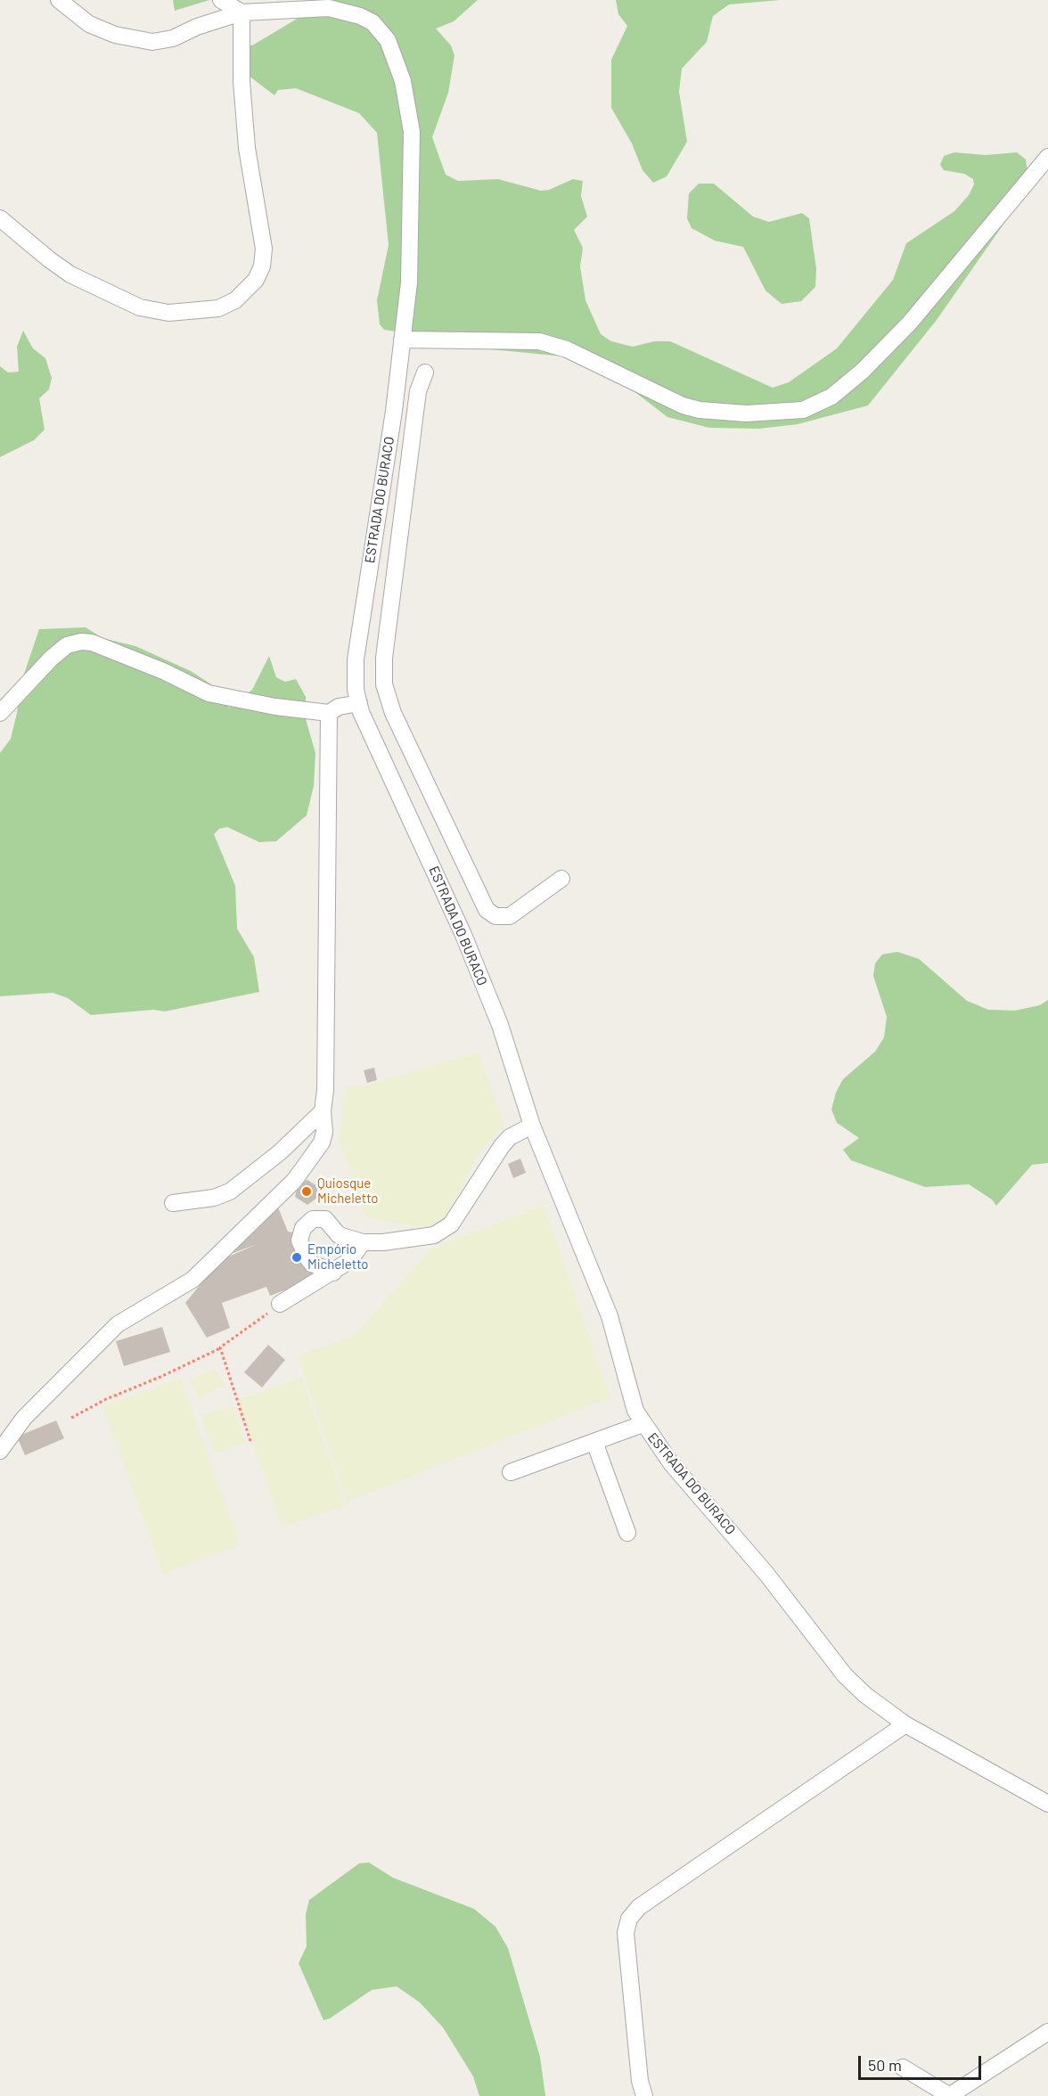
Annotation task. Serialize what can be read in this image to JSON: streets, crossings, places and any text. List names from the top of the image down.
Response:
{
  "streets": {
    "street": ["ESTRADA DO BURACO"]
  },
  "places": ["Quiosque Micheletto", "Empório Micheletto"],
  "scale_bar": "50 m"
}
